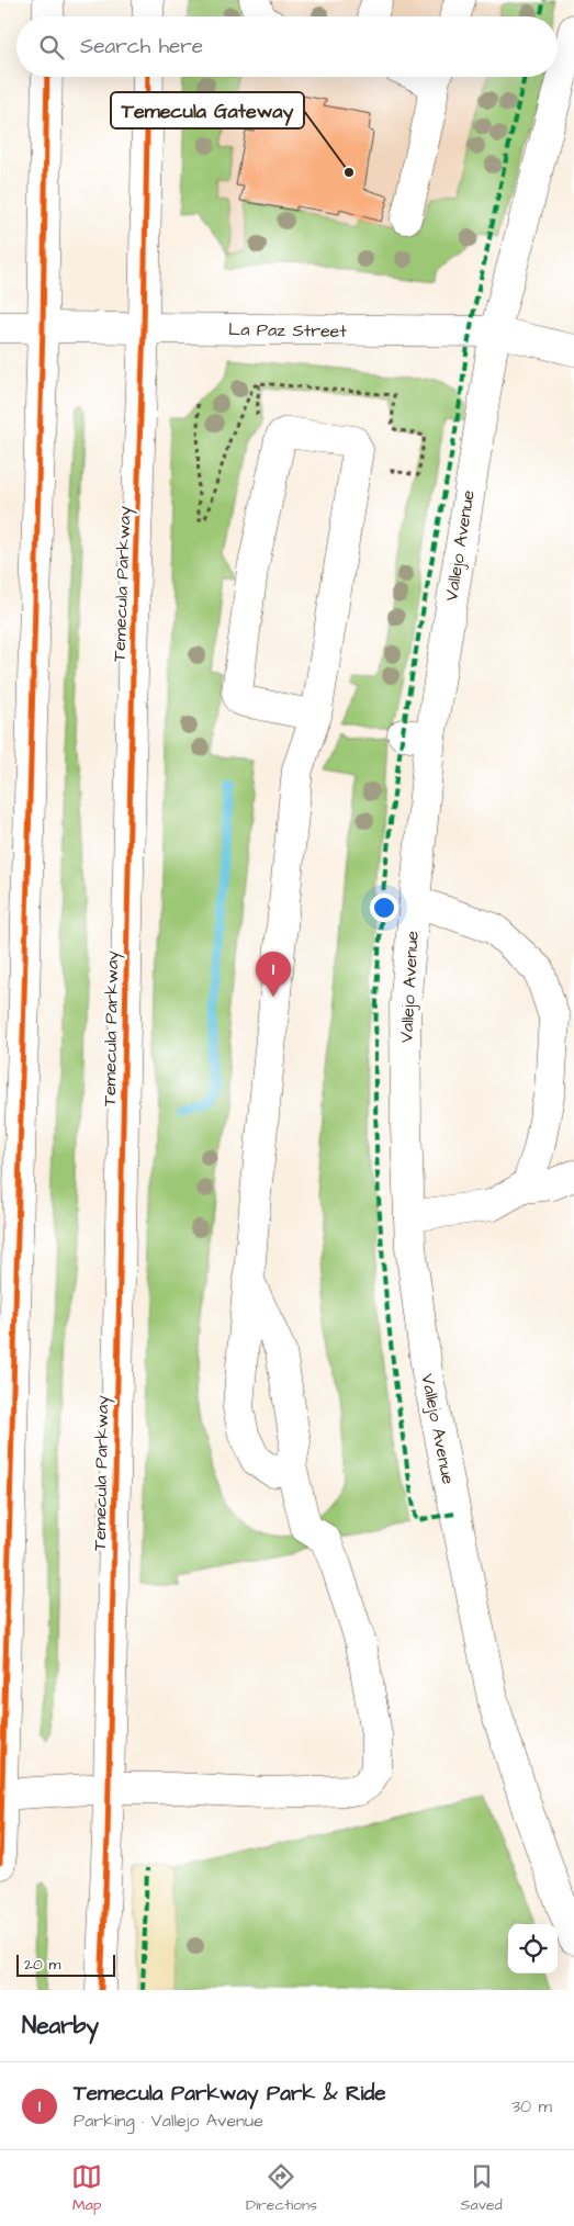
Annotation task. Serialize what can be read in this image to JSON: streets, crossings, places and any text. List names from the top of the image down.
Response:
{
  "streets": {
    "main road": ["La Paz Street", "Vallejo Avenue", "Temecula Parkway"]
  },
  "crossings": [
    ["La Paz Street", "Vallejo Avenue"],
    ["La Paz Street", "Temecula Parkway"]
  ],
  "places": ["Temecula Gateway"],
  "scale_bar": "20 m",
  "page": {
    "search": "Search here",
    "pins": "1",
    "scale": "20 m",
    "heading": "Nearby",
    "list": [
      {
        "mark": "1",
        "name": "Temecula Parkway Park & Ride",
        "note": "Parking · Vallejo Avenue",
        "value": "30 m"
      }
    ],
    "nav": ["Map", "Directions", "Saved"]
  }
}
